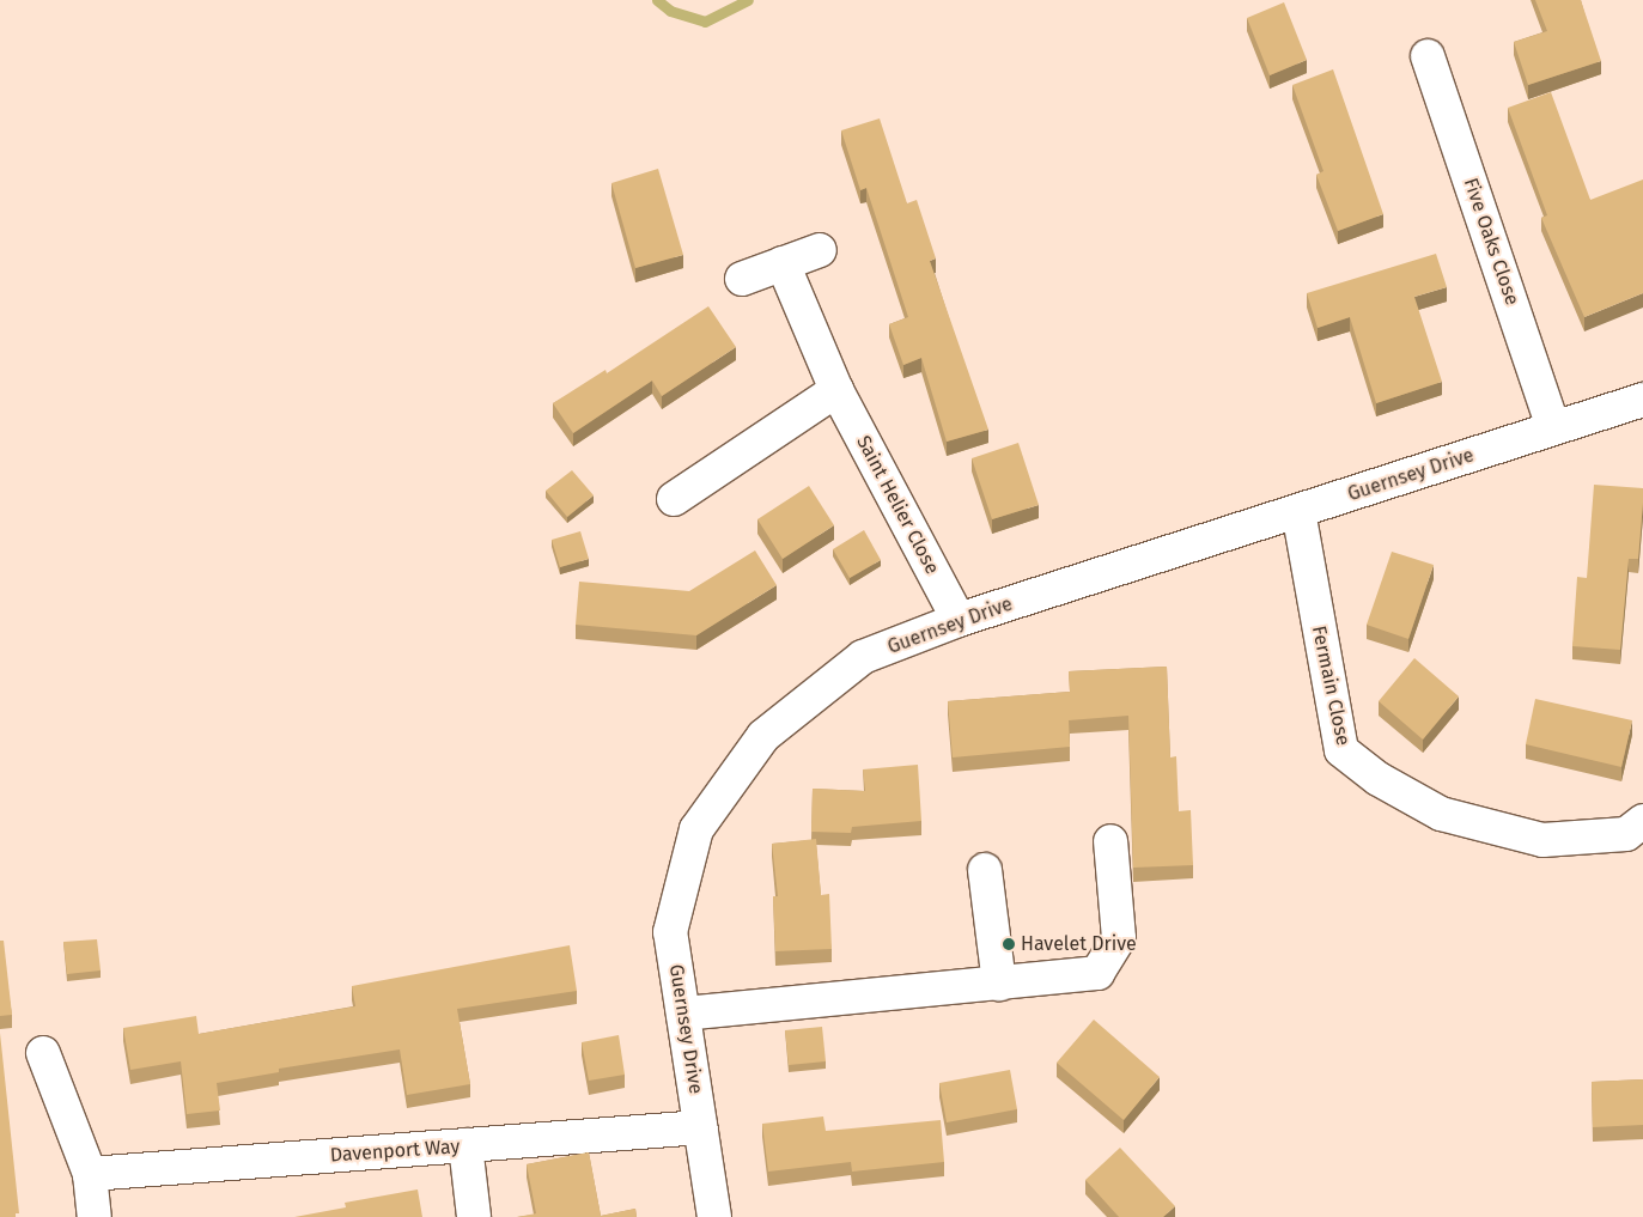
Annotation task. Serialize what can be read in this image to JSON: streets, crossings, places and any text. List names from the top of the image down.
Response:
{
  "streets": {
    "street": [
      "Five Oaks Close",
      "Guernsey Drive",
      "Saint Helier Close",
      "Fermain Close",
      "Davenport Way"
    ]
  },
  "crossings": [
    ["Five Oaks Close", "Guernsey Drive"],
    ["Guernsey Drive", "Saint Helier Close"],
    ["Guernsey Drive", "Fermain Close"],
    ["Guernsey Drive", "Davenport Way"]
  ],
  "places": ["Havelet Drive"]
}
